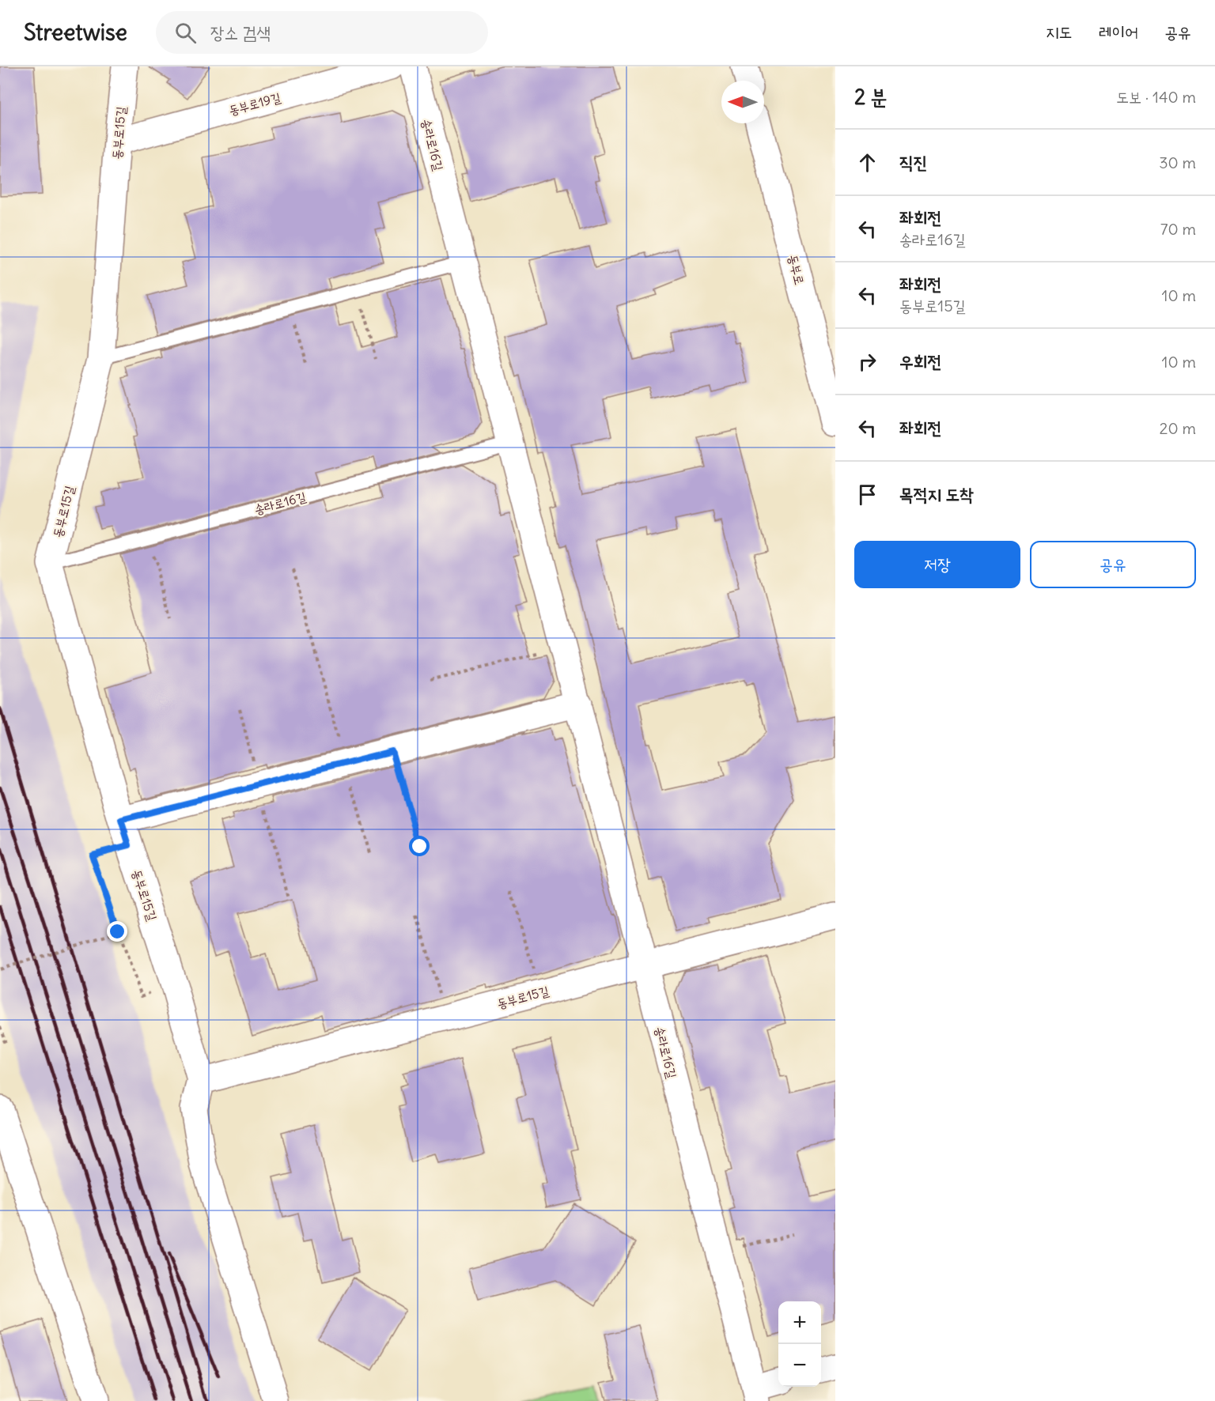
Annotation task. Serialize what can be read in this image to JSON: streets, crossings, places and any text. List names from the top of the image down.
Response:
{
  "streets": {
    "street": [
      "동부로19길",
      "동부로15길",
      "송라로16길",
      "동부로"
    ]
  },
  "crossings": [
    ["동부로19길", "동부로15길"],
    ["동부로15길", "송라로16길"]
  ],
  "north": "left",
  "page": {
    "header": "Streetwise",
    "search": "장소 검색",
    "nav": ["지도", "레이어", "공유"],
    "heading": ["2 분", "도보 · 140 m"],
    "list": [
      ["직진", "30 m"],
      ["좌회전", "송라로16길", "70 m"],
      ["좌회전", "동부로15길", "10 m"],
      ["우회전", "10 m"],
      ["좌회전", "20 m"],
      "목적지 도착"
    ],
    "buttons": ["저장", "공유"],
    "map_buttons": ["+", "−"]
  }
}
